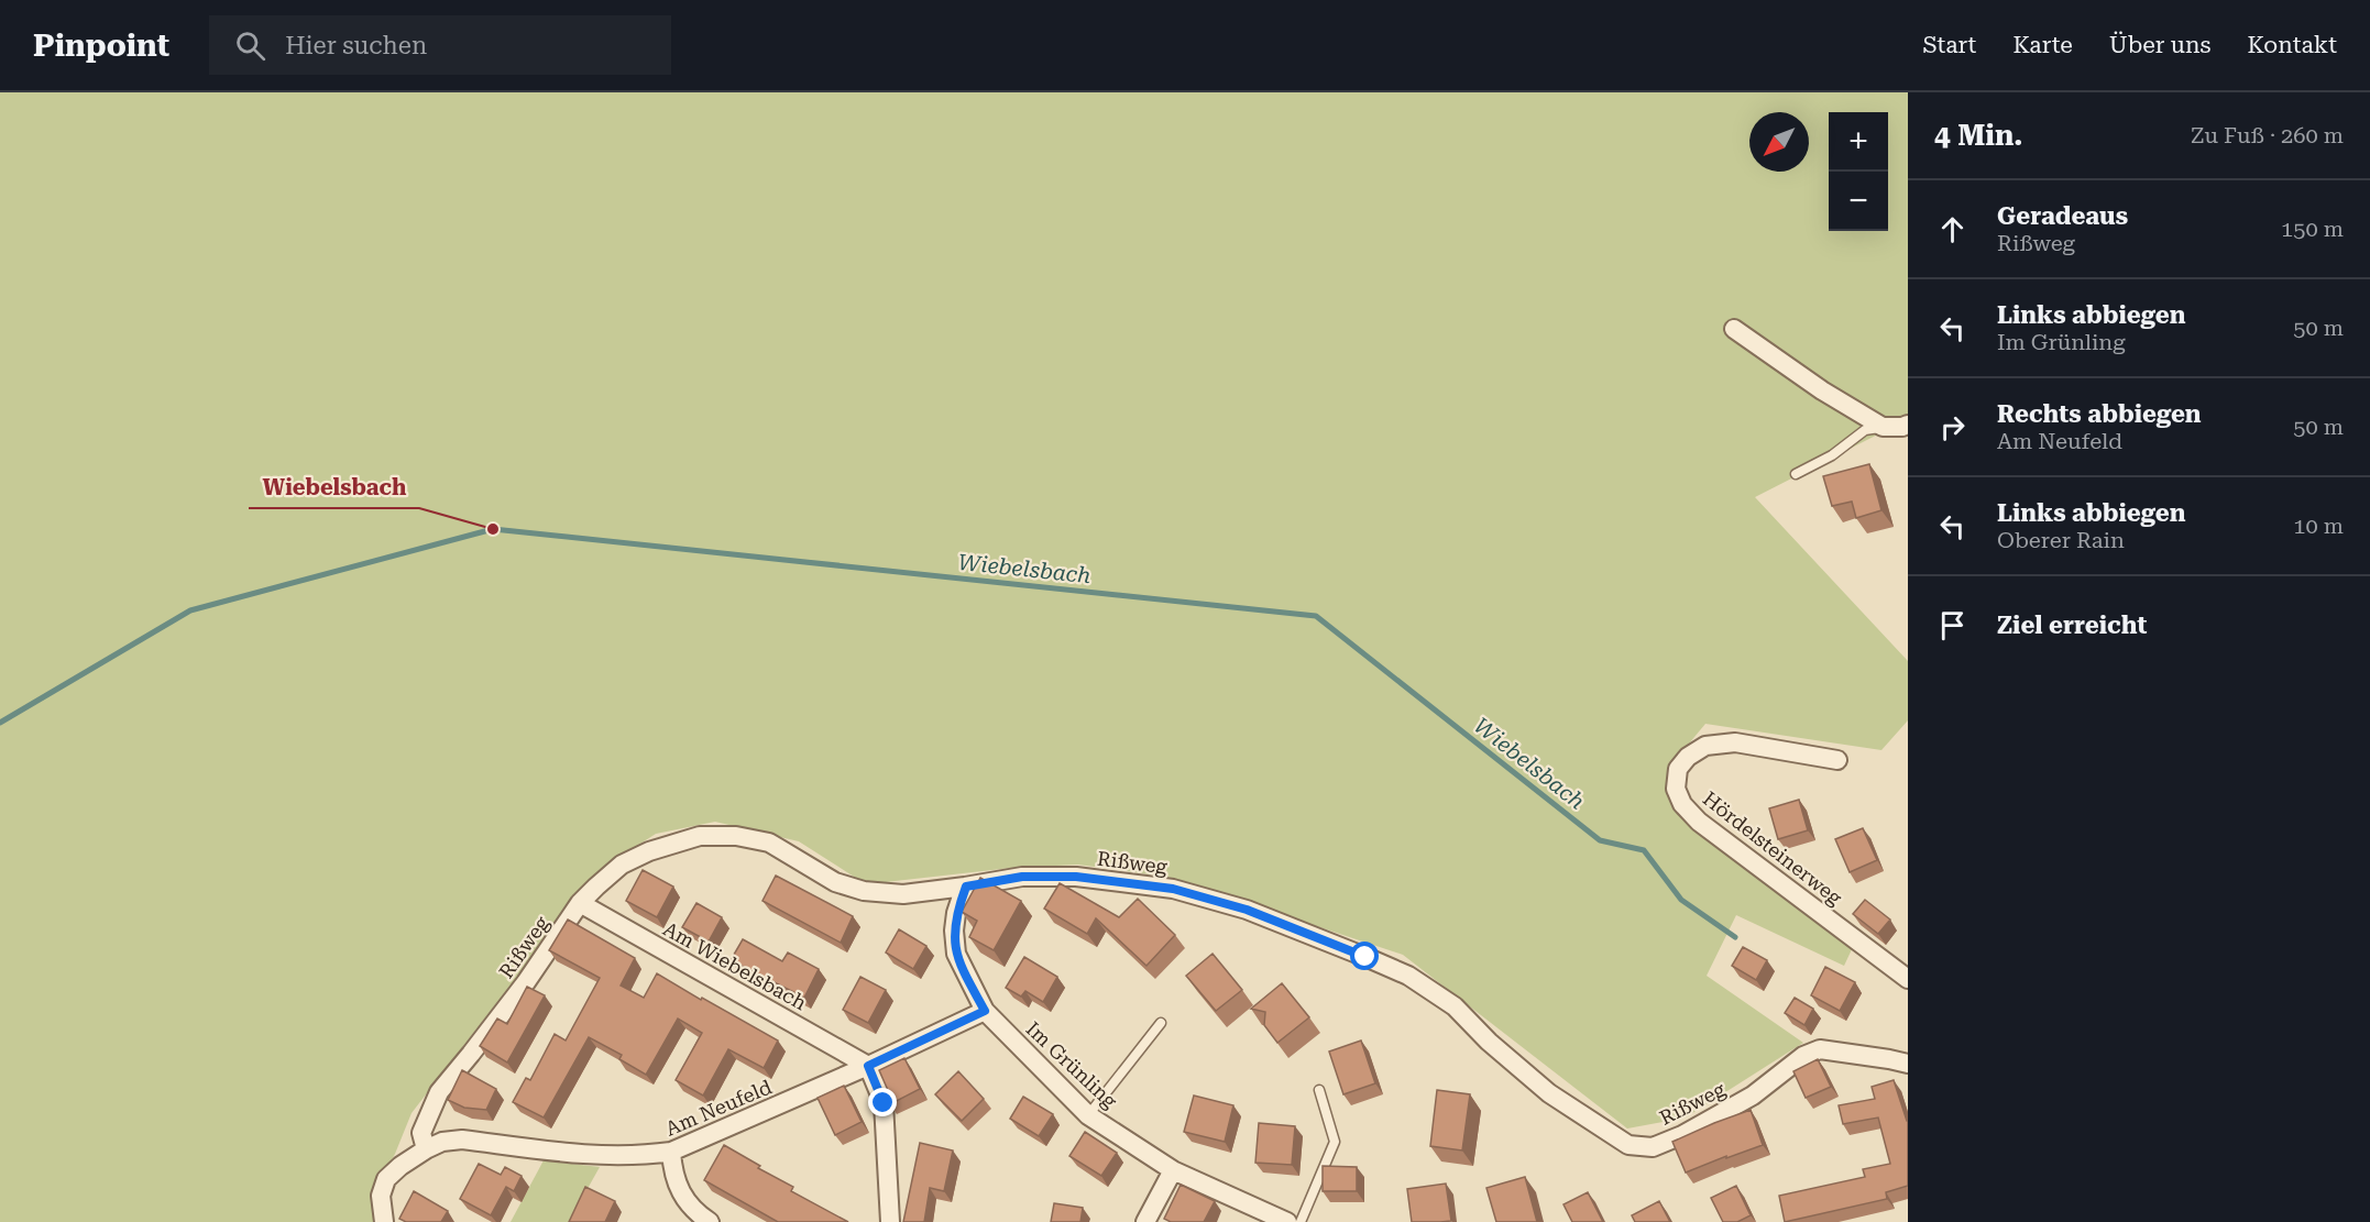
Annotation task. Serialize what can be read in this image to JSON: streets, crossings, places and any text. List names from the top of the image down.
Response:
{
  "streets": {
    "street": [
      "Hördelsteinerweg",
      "Rißweg",
      "Am Wiebelsbach",
      "Im Grünling",
      "Am Neufeld"
    ]
  },
  "crossings": [
    ["Rißweg", "Am Wiebelsbach"],
    ["Rißweg", "Im Grünling"],
    ["Rißweg", "Am Neufeld"],
    ["Am Wiebelsbach", "Am Neufeld"],
    ["Im Grünling", "Am Neufeld"]
  ],
  "water": ["Wiebelsbach"],
  "places": ["Wiebelsbach"],
  "north": "bottom left",
  "page": {
    "header": "Pinpoint",
    "search": "Hier suchen",
    "nav": [
      "Start",
      "Karte",
      "Über uns",
      "Kontakt"
    ],
    "heading": ["4 Min.", "Zu Fuß · 260 m"],
    "map_buttons": ["+", "−"],
    "list": [
      ["Geradeaus", "Rißweg", "150 m"],
      ["Links abbiegen", "Im Grünling", "50 m"],
      ["Rechts abbiegen", "Am Neufeld", "50 m"],
      ["Links abbiegen", "Oberer Rain", "10 m"],
      "Ziel erreicht"
    ]
  }
}
